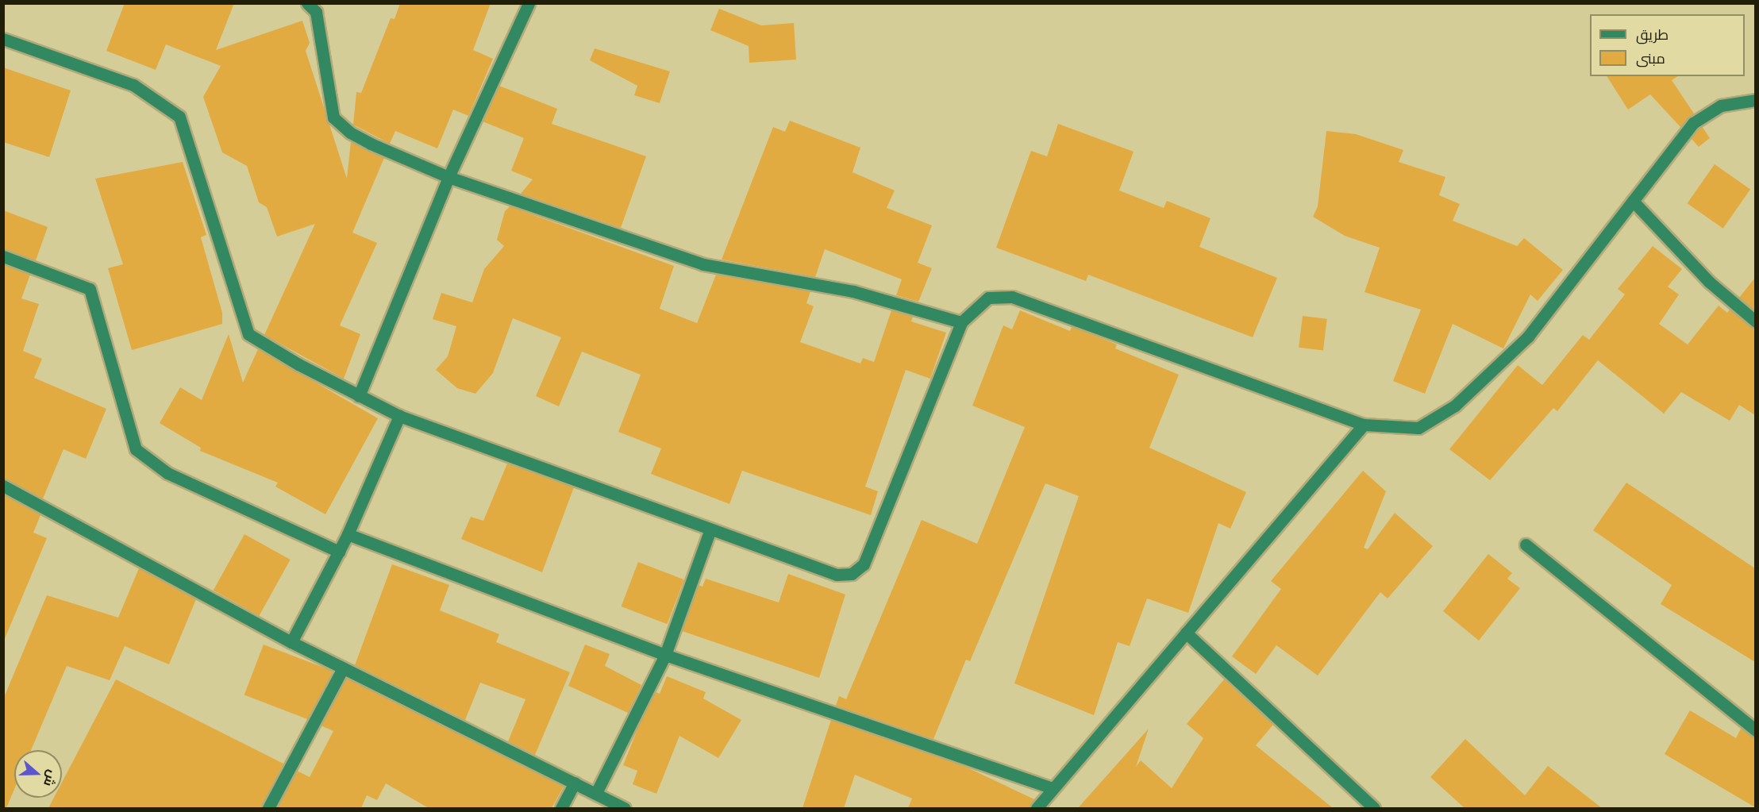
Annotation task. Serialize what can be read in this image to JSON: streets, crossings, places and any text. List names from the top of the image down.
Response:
{
  "legend": ["طريق", "مبنى"],
  "north": "right"
}
